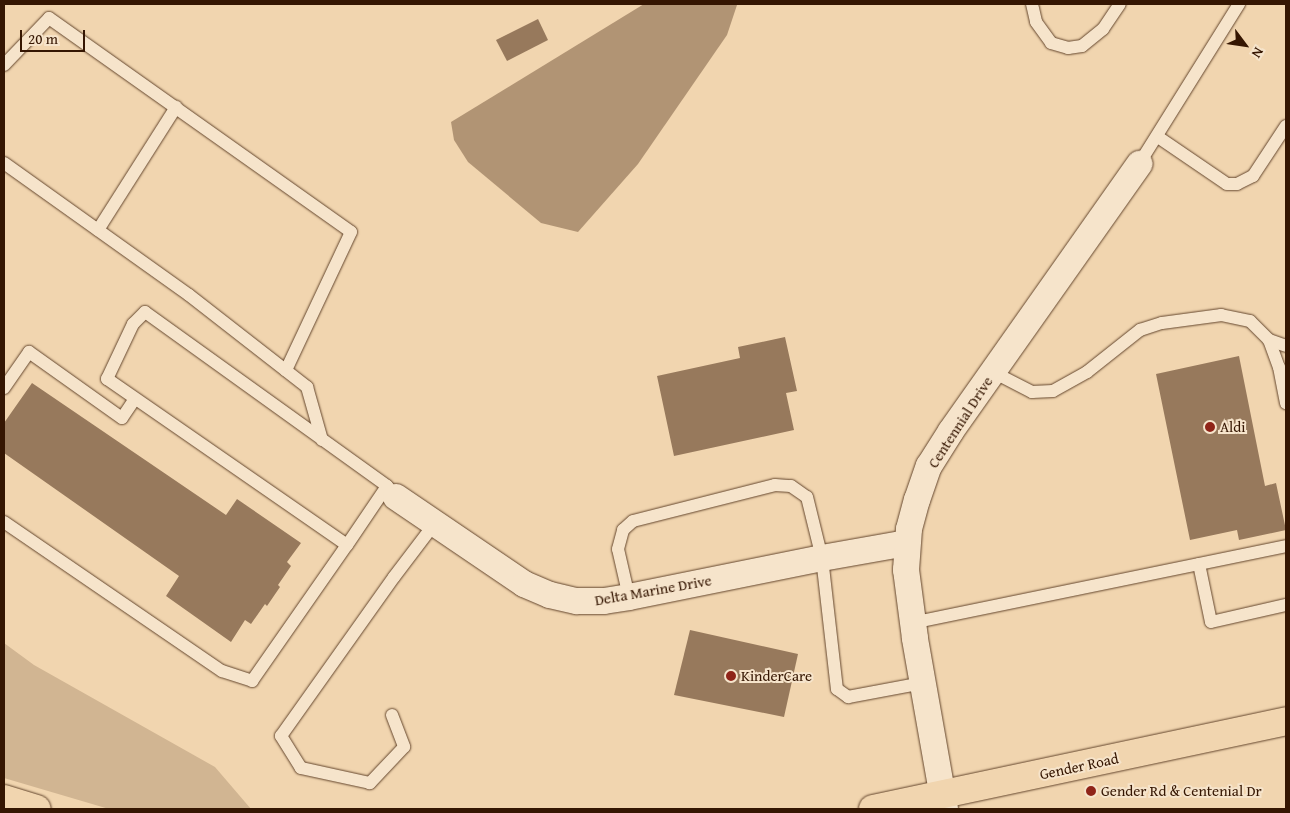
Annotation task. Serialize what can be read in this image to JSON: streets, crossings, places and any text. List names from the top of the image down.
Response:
{
  "streets": {
    "main road": ["Gender Road"],
    "street": ["Centennial Drive", "Delta Marine Drive"]
  },
  "crossings": [
    ["Centennial Drive", "Delta Marine Drive"],
    ["Centennial Drive", "Gender Road"]
  ],
  "places": ["Aldi", "KinderCare", "Gender Rd & Centenial Dr"],
  "scale_bar": "20 m",
  "north": "bottom right"
}
